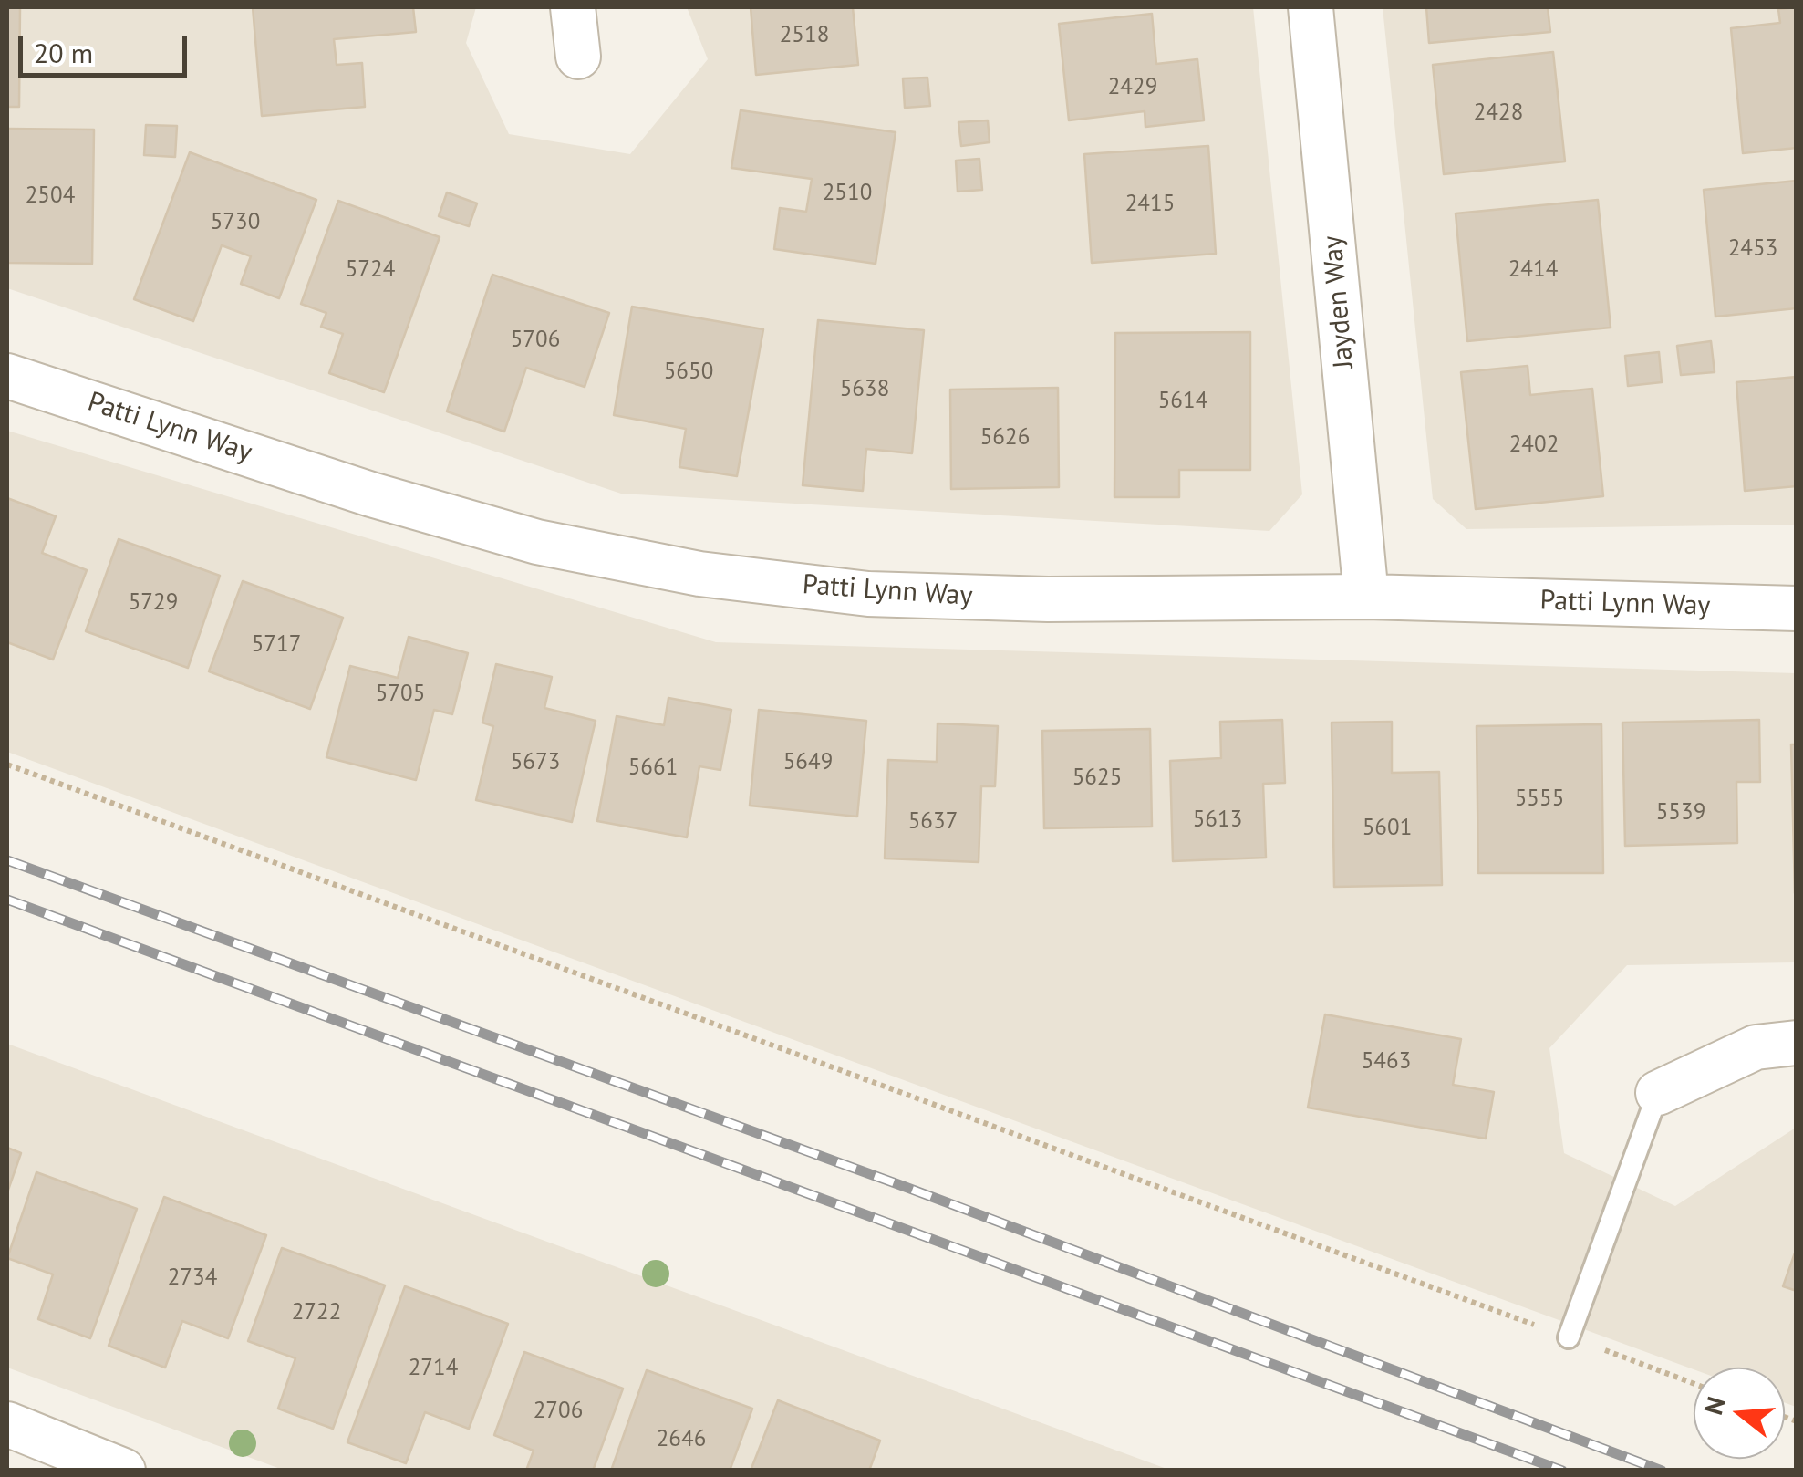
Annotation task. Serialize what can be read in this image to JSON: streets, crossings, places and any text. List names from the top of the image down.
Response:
{
  "streets": {
    "street": ["Jayden Way", "Patti Lynn Way"]
  },
  "crossings": [
    ["Jayden Way", "Patti Lynn Way"]
  ],
  "house_numbers": [
    "2518",
    "2429",
    "2428",
    "2510",
    "2504",
    "2415",
    "5730",
    "2453",
    "5724",
    "2414",
    "5706",
    "5650",
    "5638",
    "5614",
    "5626",
    "2402",
    "5729",
    "5717",
    "5705",
    "5673",
    "5649",
    "5661",
    "5625",
    "5555",
    "5539",
    "5613",
    "5637",
    "5601",
    "5463",
    "2734",
    "2722",
    "2714",
    "2706",
    "2646"
  ],
  "scale_bar": "20 m",
  "north": "left"
}
